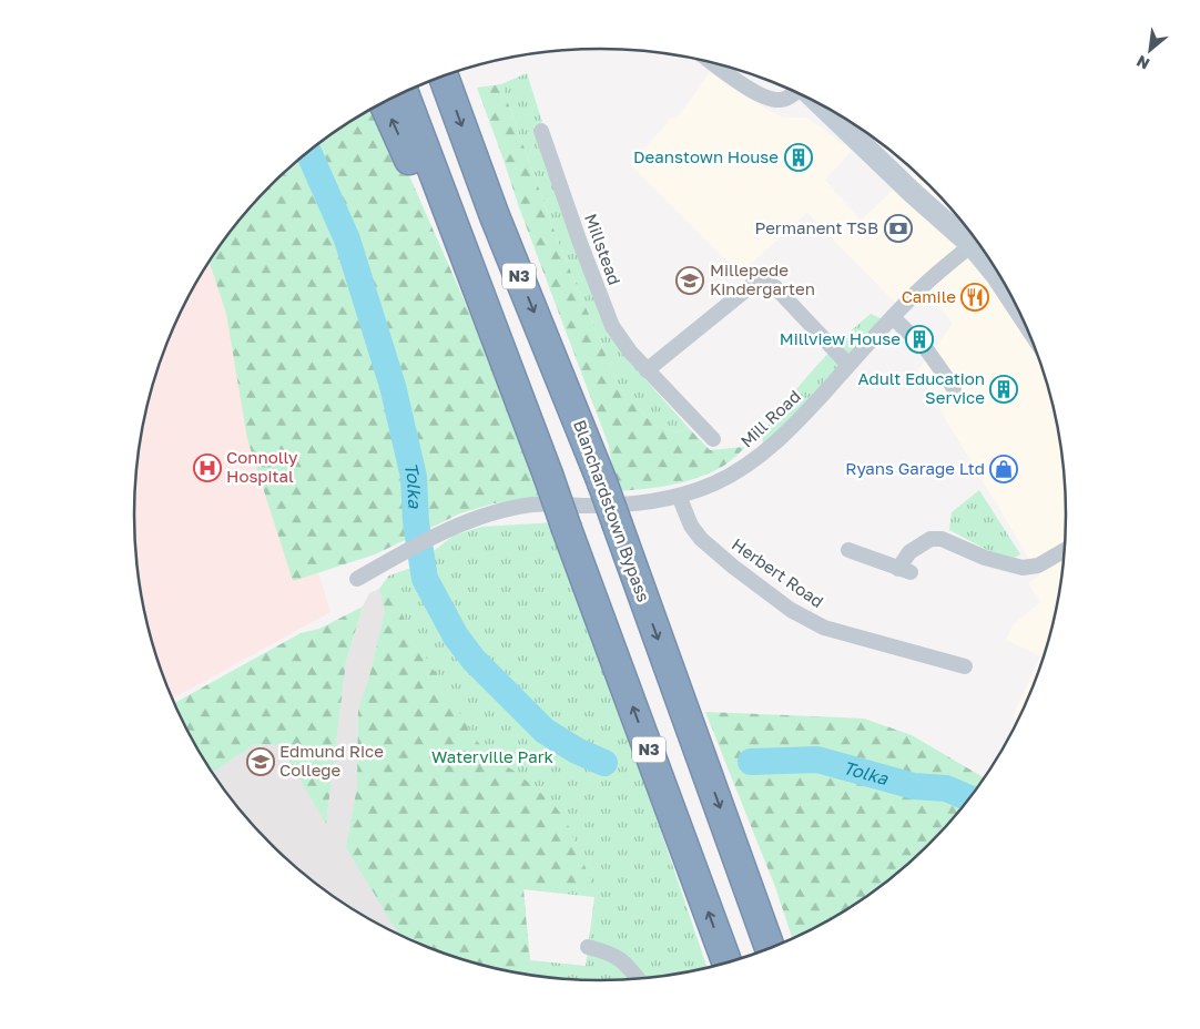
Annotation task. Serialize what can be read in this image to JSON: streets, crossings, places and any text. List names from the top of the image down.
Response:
{
  "streets": {
    "highway": ["N3", "Blanchardstown Bypass"],
    "street": ["Millstead", "Mill Road", "Herbert Road"]
  },
  "crossings": [
    ["Mill Road", "Herbert Road"]
  ],
  "water": ["Tolka"],
  "parks": ["Waterville Park"],
  "places": {
    "building": ["Deanstown House", "Millview House", "Adult Education Service"],
    "bank": ["Permanent TSB"],
    "school or university": ["Millepede Kindergarten", "Edmund Rice College"],
    "restaurant": ["Camile"],
    "hospital": ["Connolly Hospital"],
    "shop": ["Ryans Garage Ltd"]
  },
  "north": "bottom left"
}
